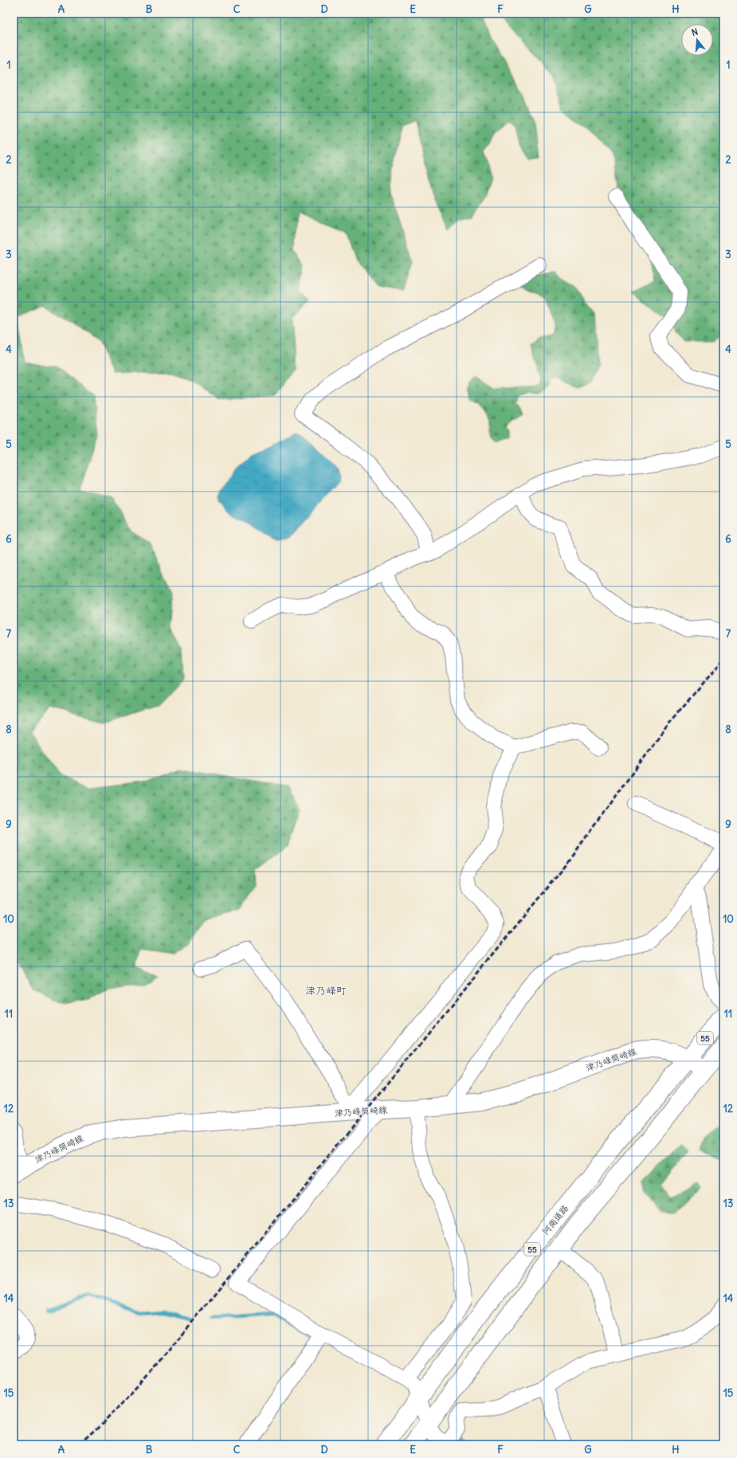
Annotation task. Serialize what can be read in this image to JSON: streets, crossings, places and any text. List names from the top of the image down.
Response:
{
  "streets": {
    "main road": ["55", "津乃峰筒崎線", "阿南道路"]
  },
  "crossings": [
    ["55", "津乃峰筒崎線"],
    ["津乃峰筒崎線", "阿南道路"]
  ],
  "districts": ["津乃峰町"],
  "north": "top",
  "grid": {
    "columns": [
      "A",
      "B",
      "C",
      "D",
      "E",
      "F",
      "G",
      "H"
    ],
    "rows": [
      "1",
      "2",
      "3",
      "4",
      "5",
      "6",
      "7",
      "8",
      "9",
      "10",
      "11",
      "12",
      "13",
      "14",
      "15"
    ]
  }
}
